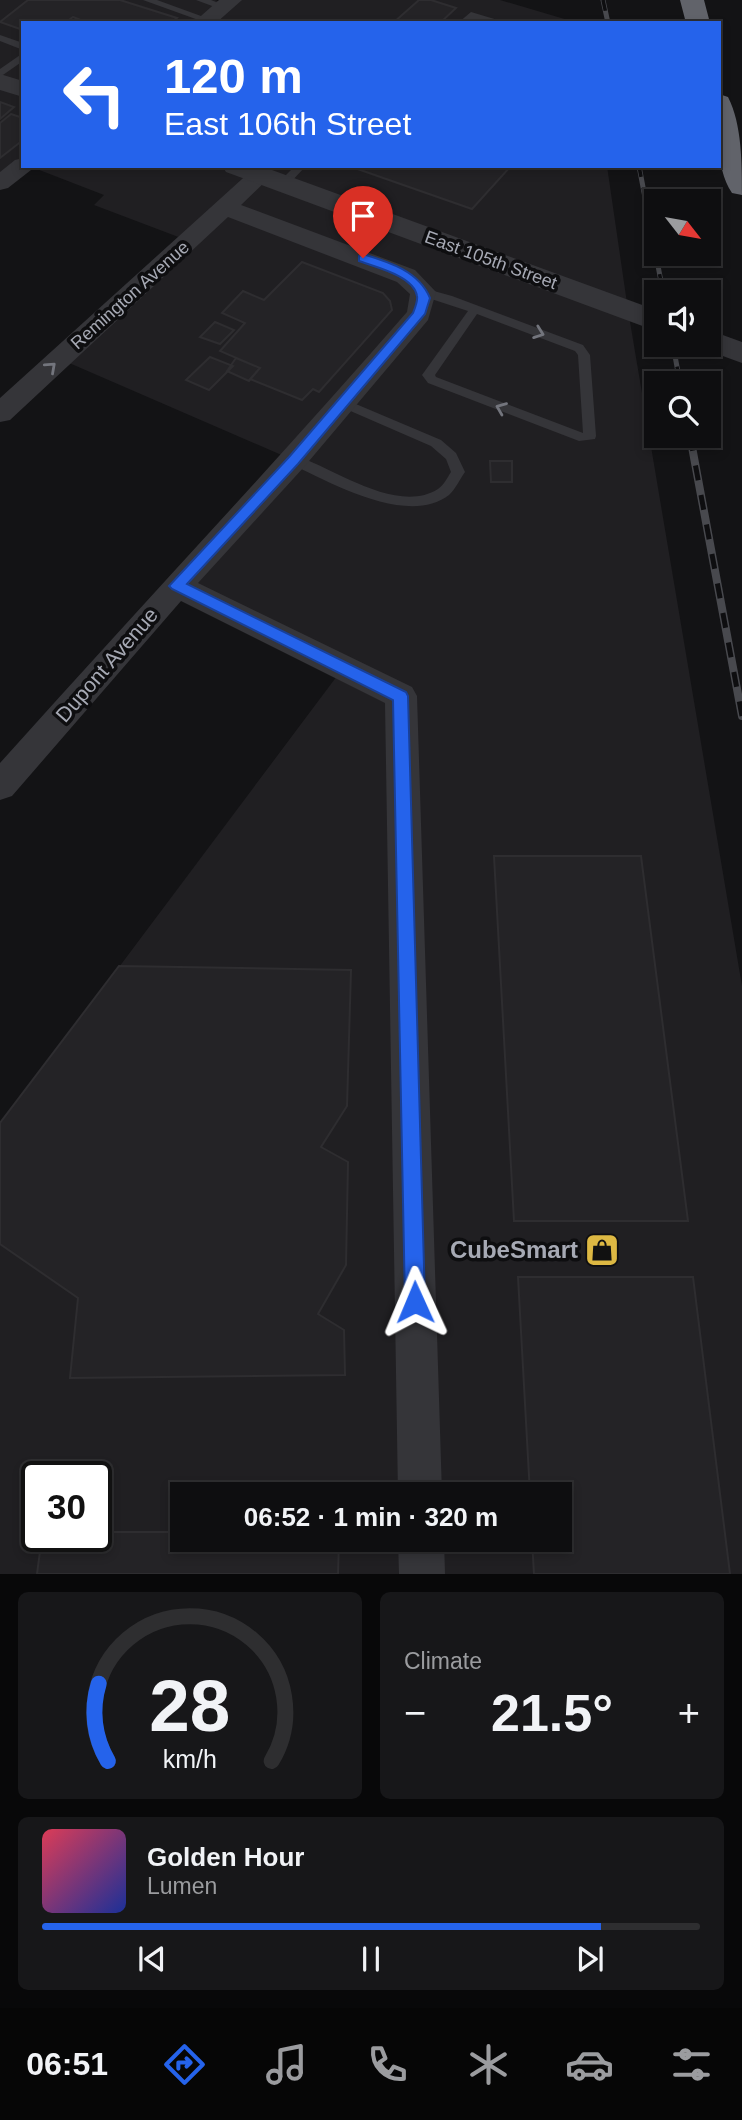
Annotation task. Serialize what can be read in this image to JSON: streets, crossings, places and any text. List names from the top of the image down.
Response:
{
  "streets": {
    "street": ["East 105th Street", "Remington Avenue", "Dupont Avenue"]
  },
  "crossings": [
    ["East 105th Street", "Remington Avenue"]
  ],
  "one_way": ["Remington Avenue"],
  "places": {
    "shop": ["CubeSmart"]
  },
  "north": "bottom right",
  "page": {
    "turn": ["120 m", "East 106th Street"],
    "limit": "30",
    "trip": "06:52 · 1 min · 320 m",
    "tile": "Climate",
    "heat": ["−", "21.5°", "+"],
    "song": ["Golden Hour", "Lumen"],
    "tabs": "06:51",
    "gauge": ["28", "km/h"]
  }
}
